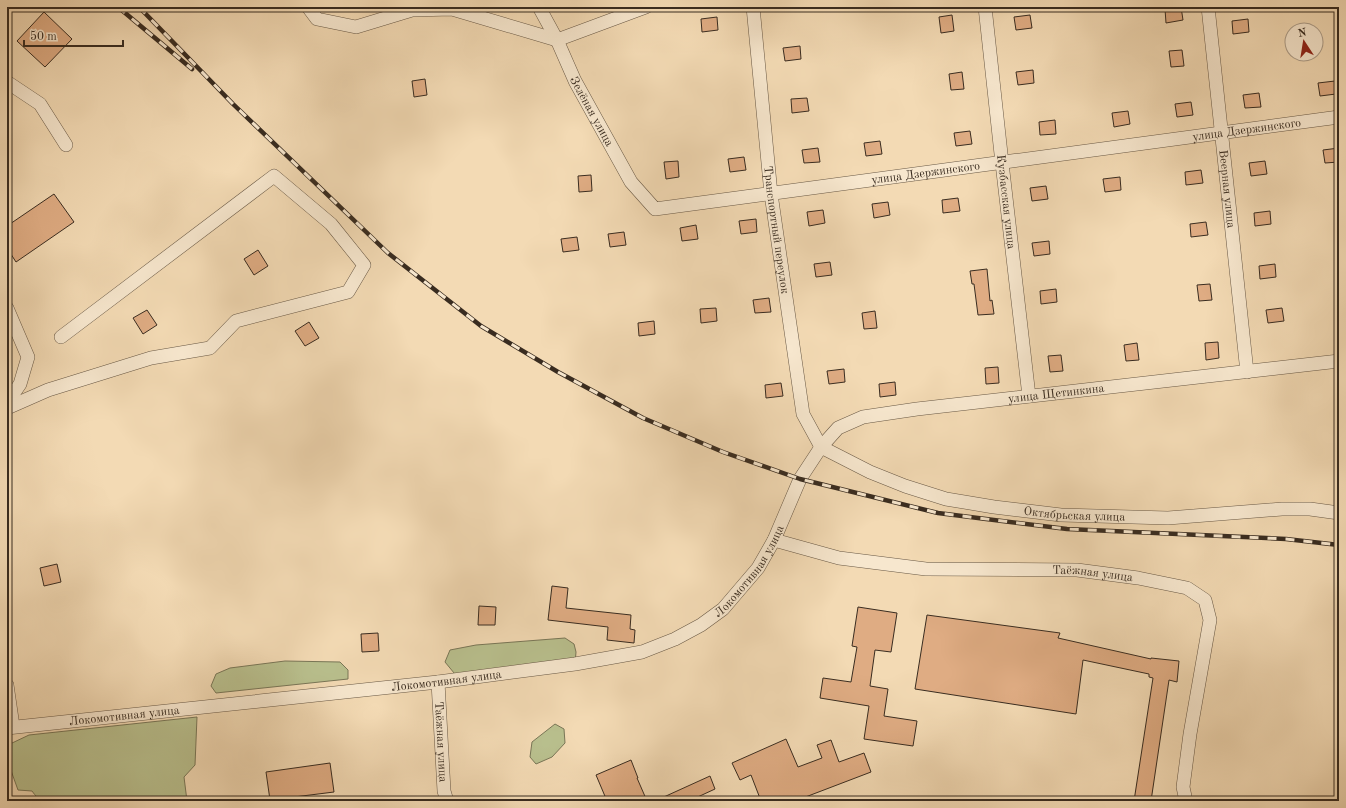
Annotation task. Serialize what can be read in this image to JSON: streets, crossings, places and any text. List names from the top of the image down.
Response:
{
  "streets": {
    "street": [
      "Зелёная улица",
      "улица Дзержинского",
      "Веерная улица",
      "Кузбасская улица",
      "Транспортный переулок",
      "улица Щетинкина",
      "Октябрьская улица",
      "Локомотивная улица",
      "Таёжная улица"
    ]
  },
  "crossings": [
    ["Зелёная улица", "улица Дзержинского"],
    ["улица Дзержинского", "Веерная улица"],
    ["улица Дзержинского", "Кузбасская улица"],
    ["улица Дзержинского", "Транспортный переулок"],
    ["Веерная улица", "улица Щетинкина"],
    ["Кузбасская улица", "улица Щетинкина"],
    ["Транспортный переулок", "улица Щетинкина"],
    ["Транспортный переулок", "Октябрьская улица"],
    ["улица Щетинкина", "Октябрьская улица"],
    ["улица Щетинкина", "Локомотивная улица"],
    ["Локомотивная улица", "Таёжная улица"]
  ],
  "scale_bar": "50 m",
  "north": "top"
}
